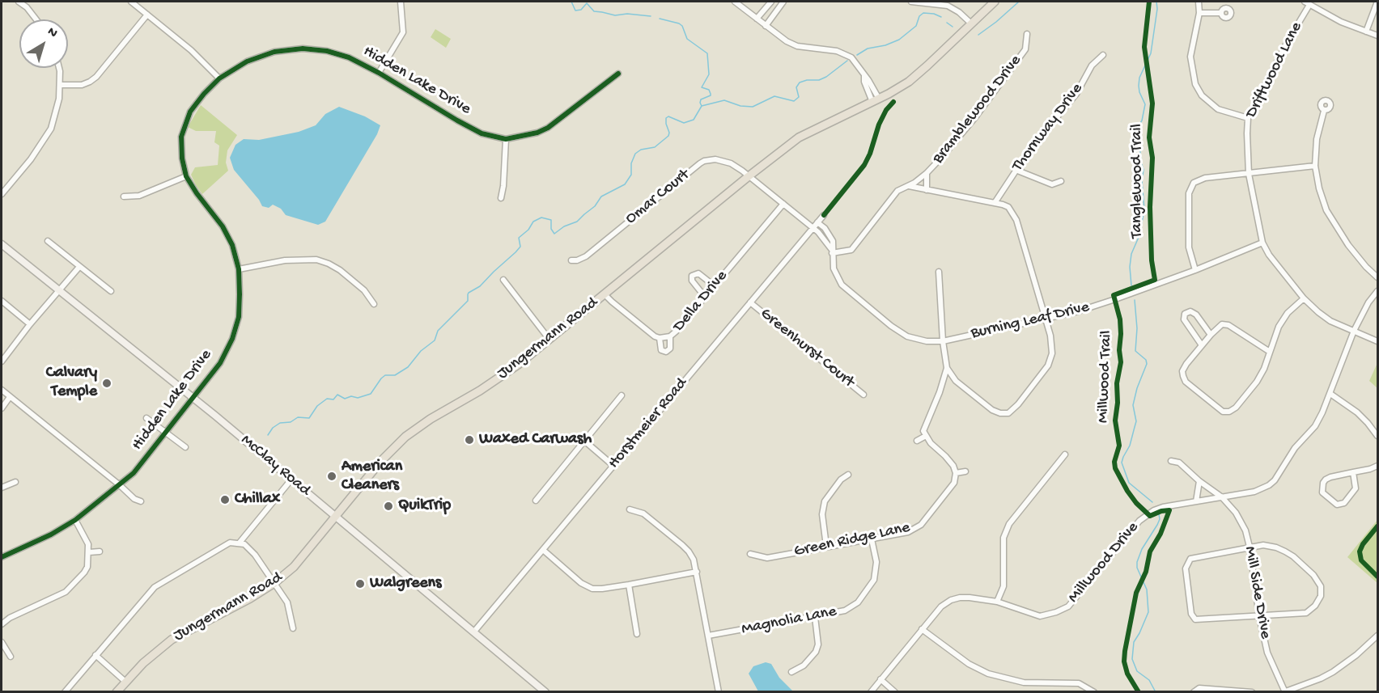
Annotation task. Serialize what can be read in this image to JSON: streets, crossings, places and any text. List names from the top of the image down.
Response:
{
  "streets": {
    "main road": ["Jungermann Road", "McClay Road"],
    "street": [
      "Driftwood Lane",
      "Hidden Lake Drive",
      "Bramblewood Drive",
      "Thornway Drive",
      "Omar Court",
      "Della Drive",
      "Burning Leaf Drive",
      "Greenhurst Court",
      "Horstmeier Road",
      "Green Ridge Lane",
      "Millwood Drive",
      "Mill Side Drive",
      "Magnolia Lane"
    ],
    "cycle path": ["Tanglewood Trail"]
  },
  "crossings": [
    ["Driftwood Lane", "Burning Leaf Drive"],
    ["Driftwood Lane", "Millwood Drive"],
    ["Hidden Lake Drive", "McClay Road"],
    ["Bramblewood Drive", "Burning Leaf Drive"],
    ["Omar Court", "Burning Leaf Drive"],
    ["Omar Court", "Jungermann Road"],
    ["Della Drive", "Burning Leaf Drive"],
    ["Della Drive", "Jungermann Road"],
    ["Burning Leaf Drive", "Jungermann Road"],
    ["Burning Leaf Drive", "Horstmeier Road"],
    ["Jungermann Road", "McClay Road"],
    ["Greenhurst Court", "Horstmeier Road"],
    ["Horstmeier Road", "McClay Road"],
    ["Green Ridge Lane", "Magnolia Lane"],
    ["Millwood Drive", "Mill Side Drive"]
  ],
  "places": [
    "Calvary Temple",
    "Waxed Carwash",
    "American Cleaners",
    "Chillax",
    "QuikTrip",
    "Walgreens"
  ],
  "north": "top right"
}
